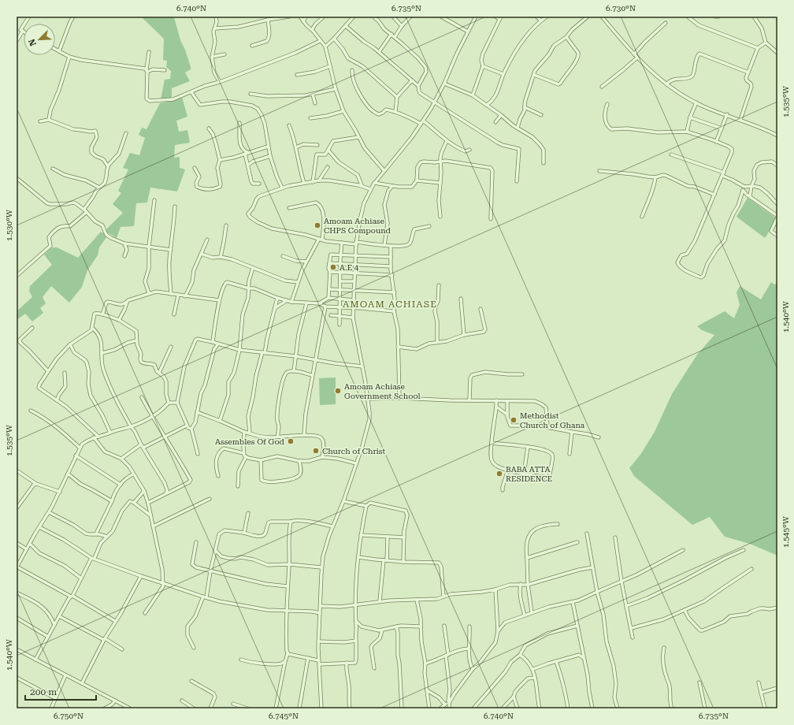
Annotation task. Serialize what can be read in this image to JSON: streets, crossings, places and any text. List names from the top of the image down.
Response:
{
  "districts": ["AMOAM ACHIASE"],
  "places": [
    "Amoam Achiase CHPS Compound",
    "A.E 4",
    "Amoam Achiase Government School",
    "Methodist Church of Ghana",
    "Assembles Of God",
    "Church of Christ",
    "BABA ATTA RESIDENCE"
  ],
  "scale_bar": "200 m",
  "north": "bottom left",
  "coordinates": [
    "6.740°N",
    "6.735°N",
    "6.730°N",
    "1.535°W",
    "1.530°W",
    "1.540°W",
    "1.545°W",
    "6.750°N",
    "6.745°N"
  ]
}
